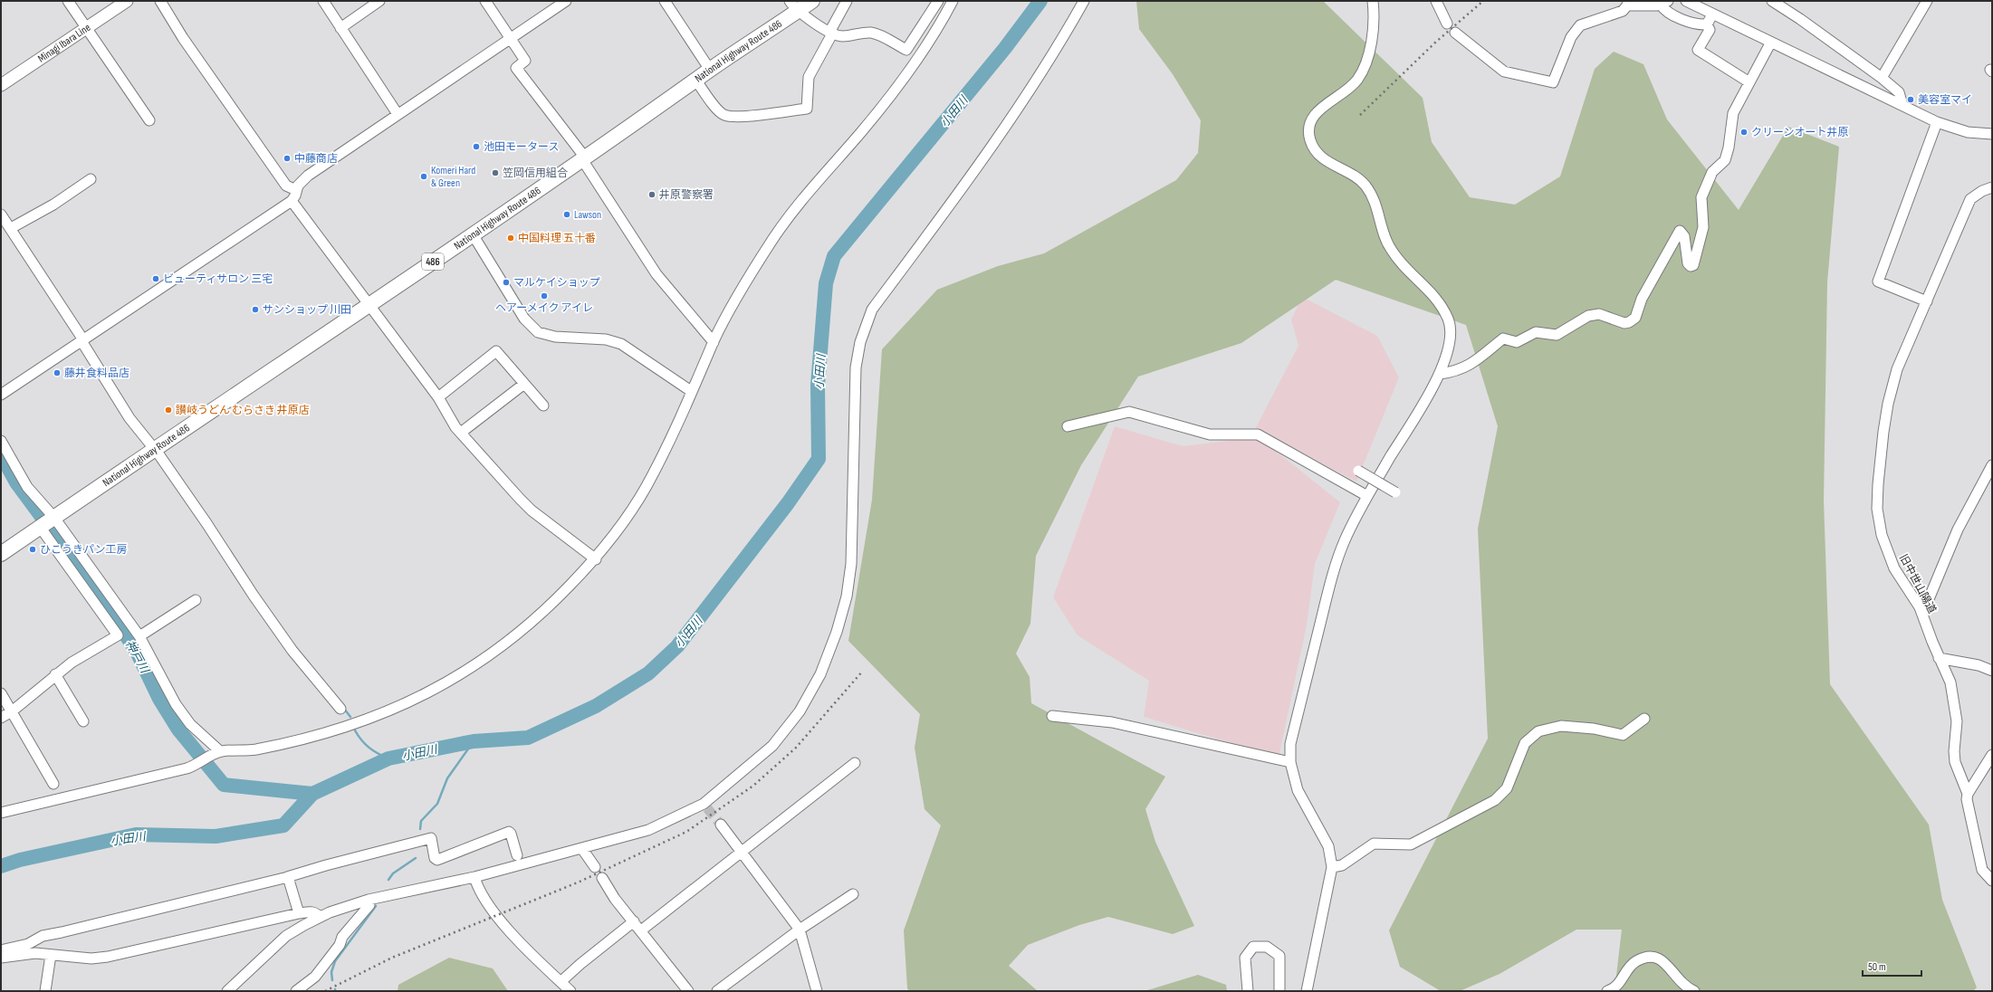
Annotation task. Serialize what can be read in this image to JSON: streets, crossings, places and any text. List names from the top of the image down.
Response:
{
  "streets": {
    "highway": ["National Highway Route 486", "486"],
    "main road": ["Minagi Ibara Line"],
    "street": ["旧中世山陽道"]
  },
  "water": ["小田川", "神戸川"],
  "places": [
    "美容室マイ",
    "クリーンオート井原",
    "池田モータース",
    "中藤商店",
    "笠岡信用組合",
    "Komeri Hard & Green",
    "井原警察署",
    "Lawson",
    "中国料理 五十番",
    "ビューティサロン 三宅",
    "マルケイショップ",
    "ヘアーメイク アイレ",
    "サンショップ 川田",
    "藤井食料品店",
    "讃岐うどん むらさき 井原店",
    "ひこうきパン工房"
  ],
  "scale_bar": "50 m"
}
